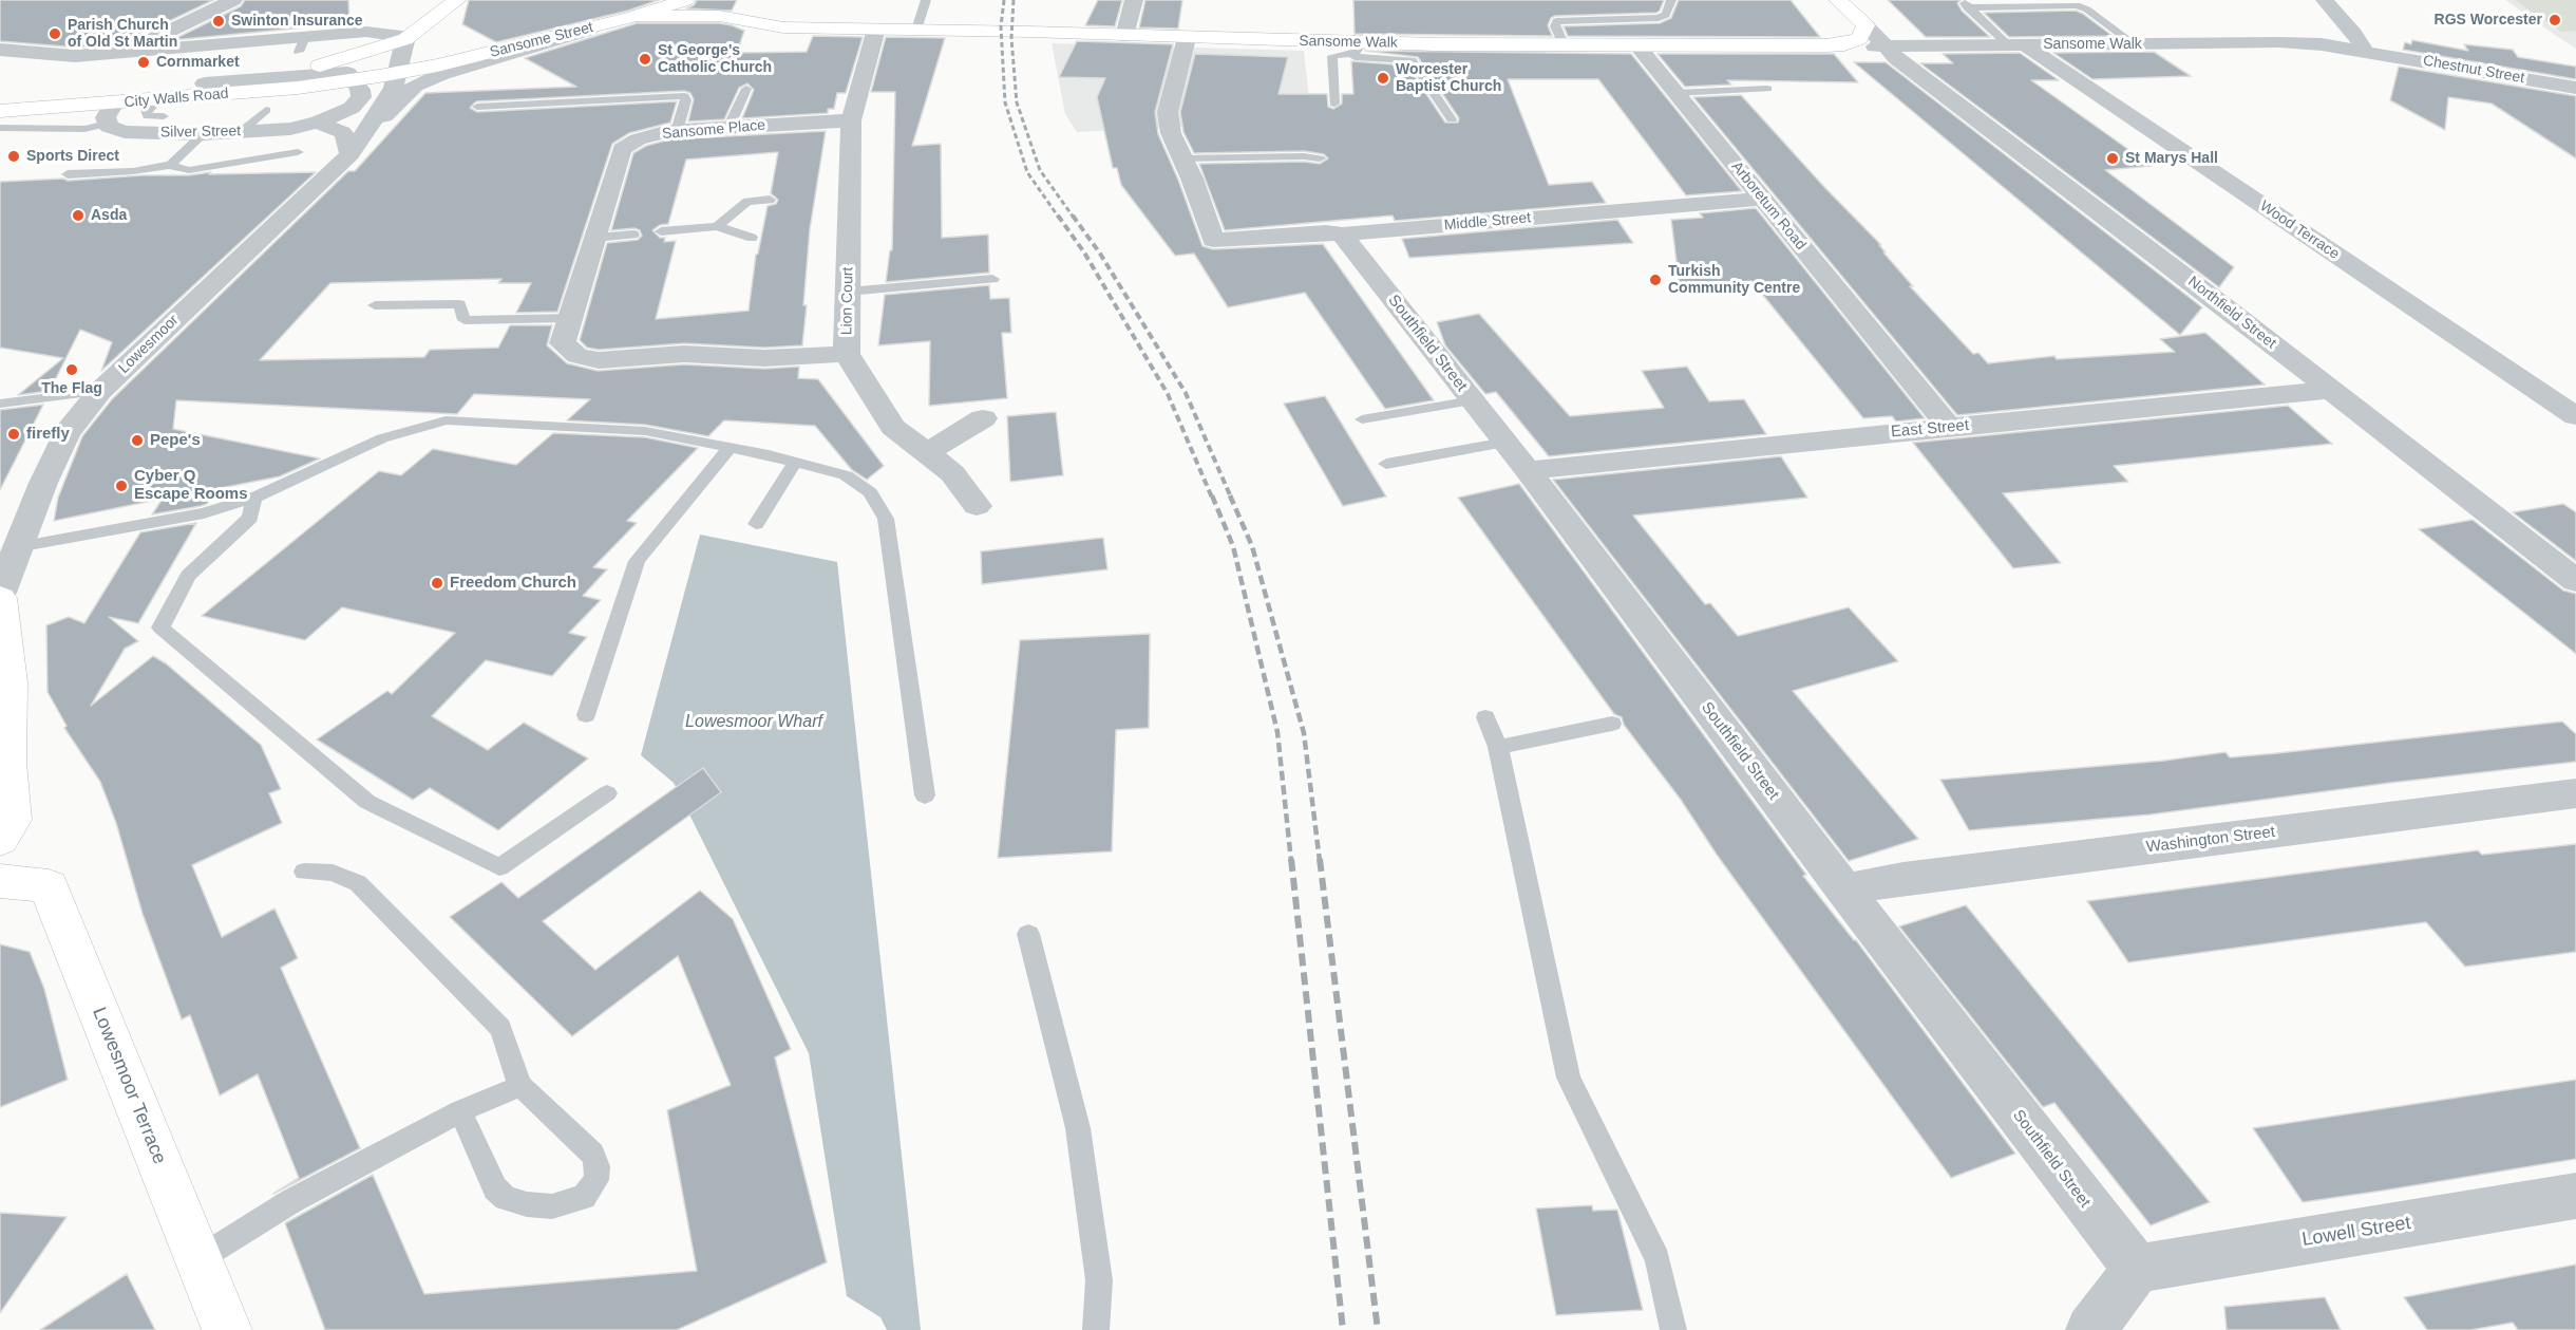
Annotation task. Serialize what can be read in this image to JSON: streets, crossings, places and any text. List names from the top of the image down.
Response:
{
  "streets": {
    "main road": [
      "Sansome Street",
      "Sansome Walk",
      "City Walls Road",
      "Lowesmoor Terrace"
    ],
    "street": [
      "Chestnut Street",
      "Sansome Place",
      "Silver Street",
      "Arboretum Road",
      "Middle Street",
      "Wood Terrace",
      "Lion Court",
      "Northfield Street",
      "Southfield Street",
      "Lowesmoor",
      "East Street",
      "Washington Street",
      "Lowell Street"
    ]
  },
  "crossings": [
    ["Sansome Street", "City Walls Road"],
    ["Sansome Street", "Lowesmoor"],
    ["Sansome Walk", "Chestnut Street"],
    ["Sansome Walk", "Arboretum Road"],
    ["Sansome Walk", "Wood Terrace"],
    ["Sansome Walk", "Northfield Street"],
    ["City Walls Road", "Silver Street"],
    ["City Walls Road", "Lowesmoor"],
    ["Sansome Place", "Lion Court"],
    ["Arboretum Road", "Middle Street"],
    ["Arboretum Road", "East Street"],
    ["Middle Street", "Southfield Street"],
    ["Northfield Street", "East Street"],
    ["Southfield Street", "East Street"],
    ["Southfield Street", "Washington Street"],
    ["Southfield Street", "Lowell Street"]
  ],
  "water": ["Lowesmoor Wharf"],
  "places": [
    "RGS Worcester",
    "Swinton Insurance",
    "Parish Church of Old St Martin",
    "St George's Catholic Church",
    "Cornmarket",
    "Worcester Baptist Church",
    "Sports Direct",
    "St Marys Hall",
    "Asda",
    "Turkish Community Centre",
    "The Flag",
    "firefly",
    "Pepe's",
    "Cyber Q Escape Rooms",
    "Freedom Church"
  ]
}
